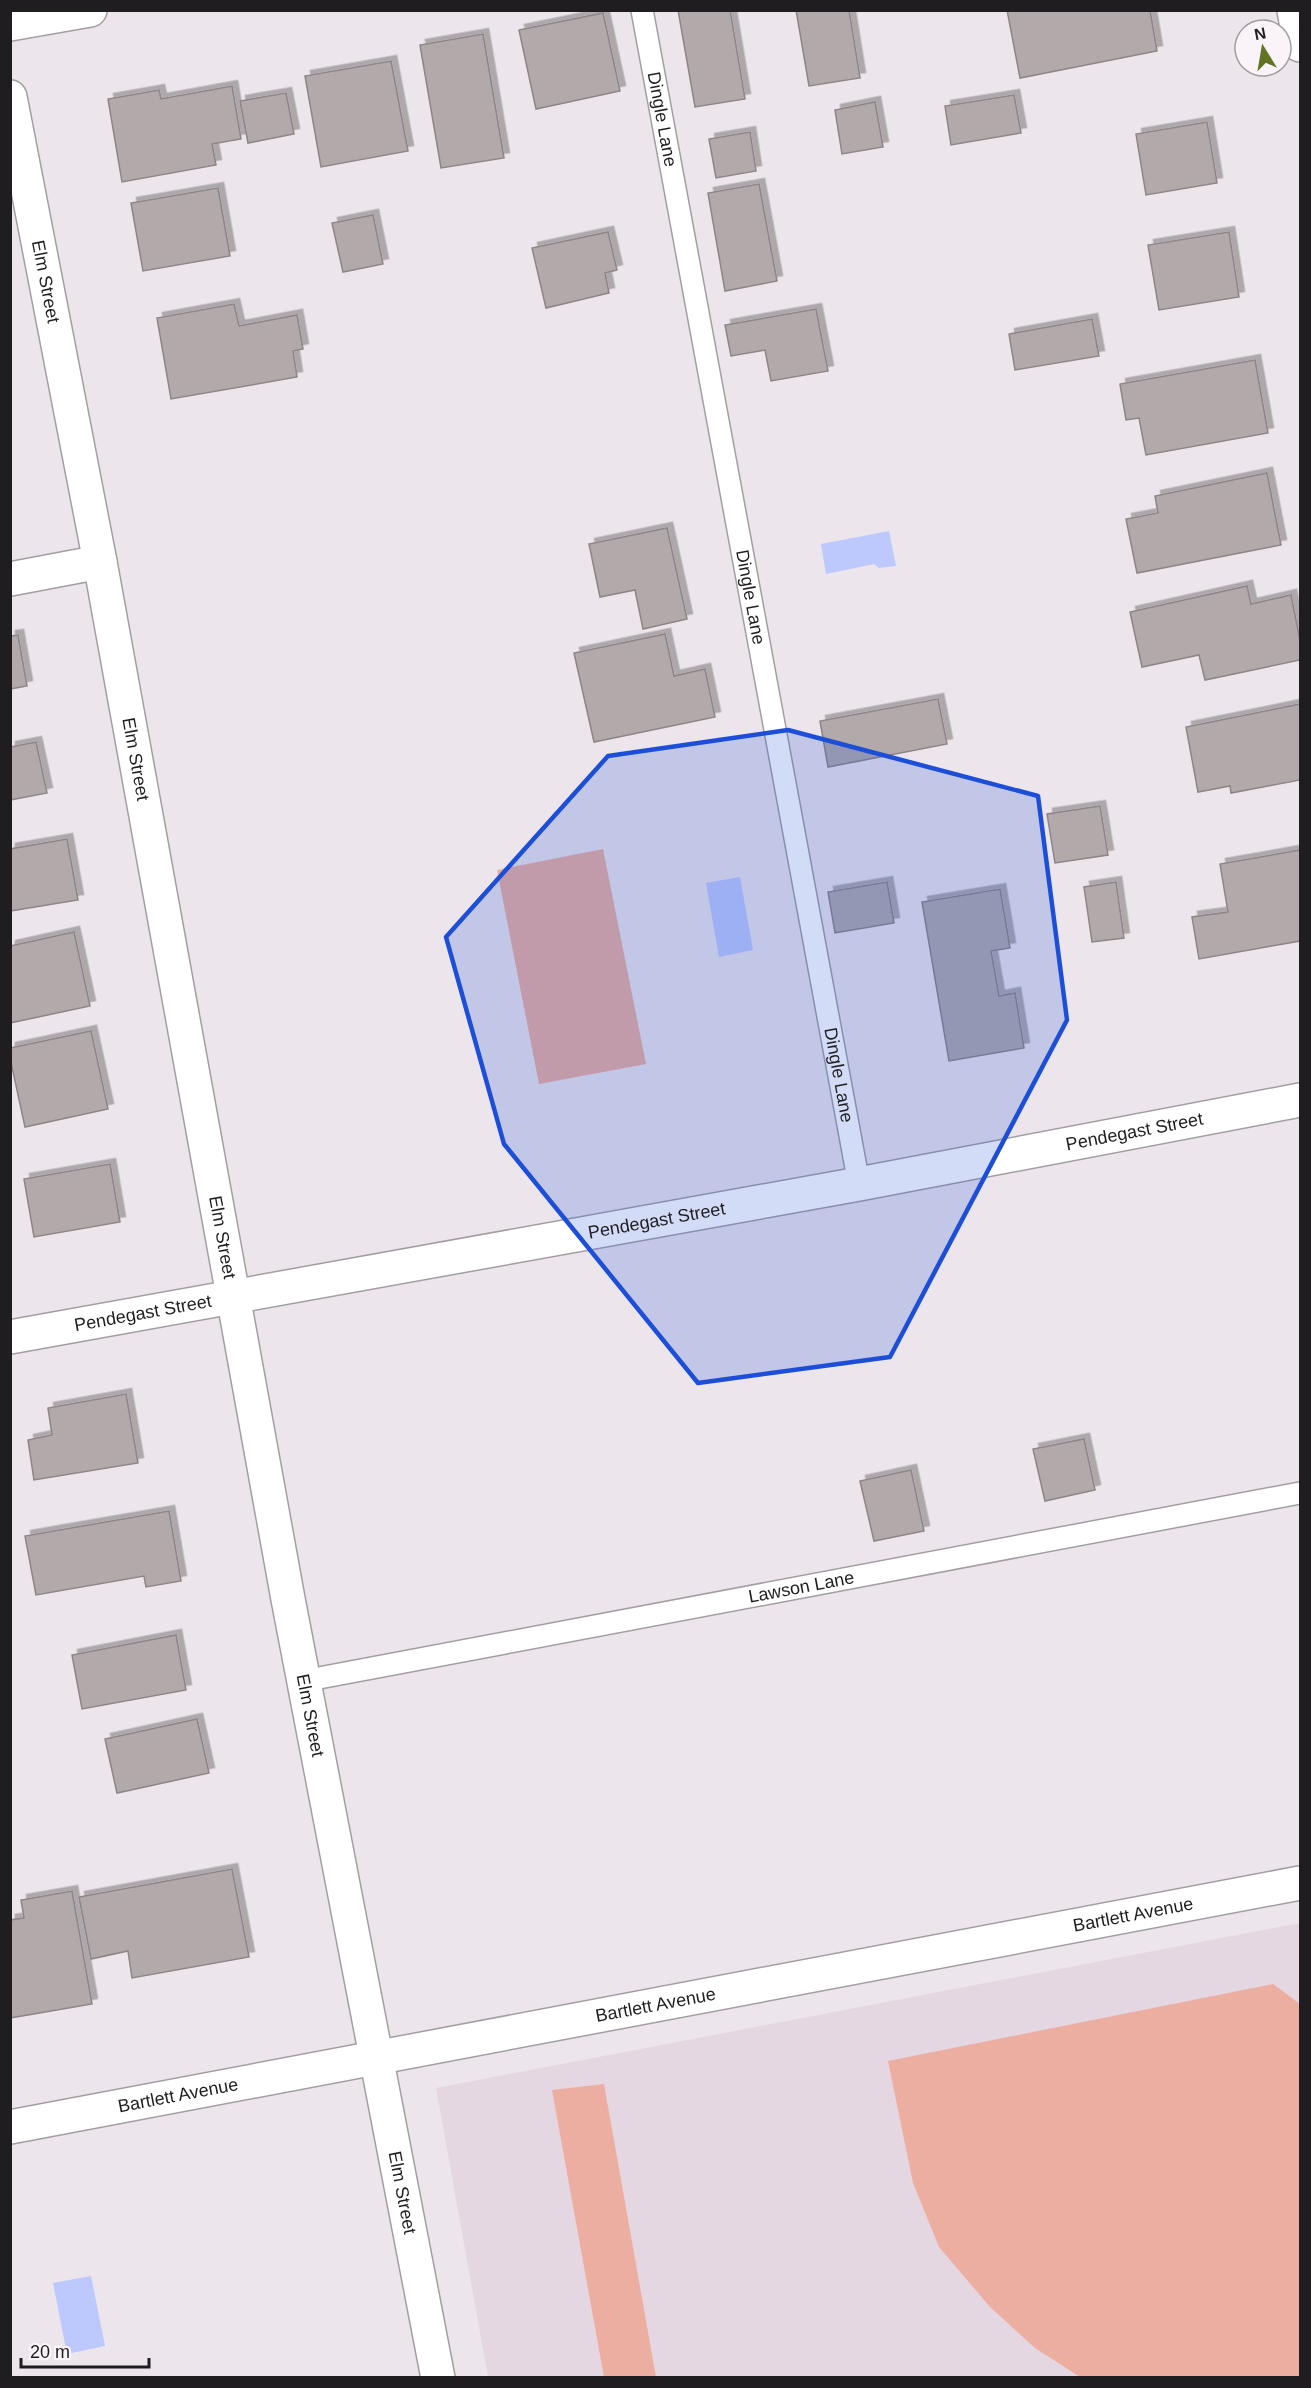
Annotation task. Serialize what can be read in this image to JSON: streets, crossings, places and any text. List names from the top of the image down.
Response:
{
  "streets": {
    "street": ["Elm Street", "Pendegast Street", "Bartlett Avenue"],
    "lane": ["Dingle Lane", "Lawson Lane"]
  },
  "crossings": [
    ["Dingle Lane", "Pendegast Street"],
    ["Elm Street", "Pendegast Street"],
    ["Elm Street", "Lawson Lane"],
    ["Elm Street", "Bartlett Avenue"]
  ],
  "scale_bar": "20 m",
  "north": "top"
}
